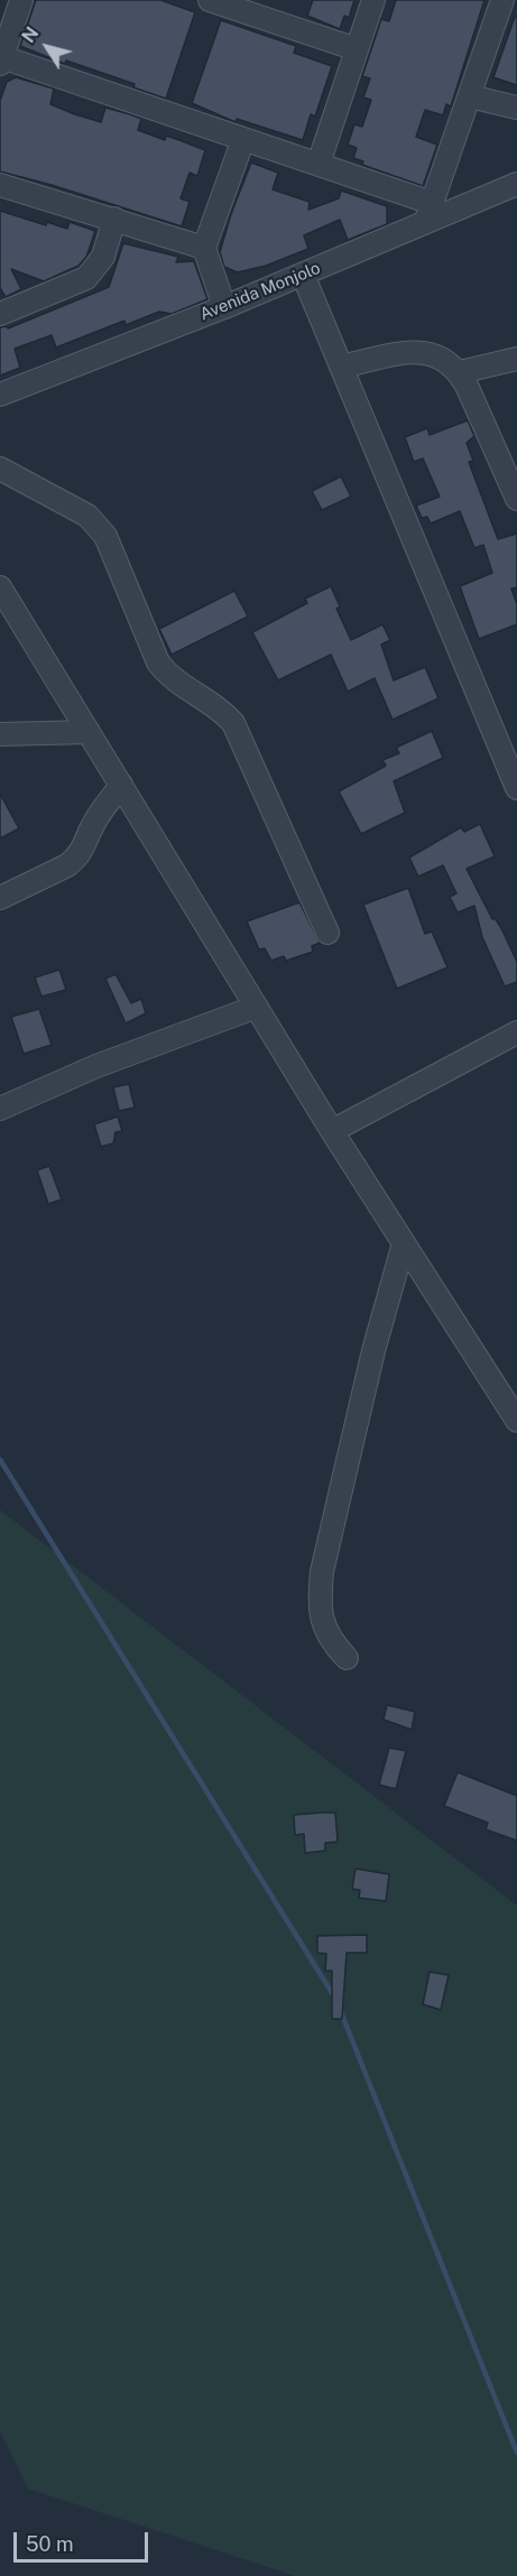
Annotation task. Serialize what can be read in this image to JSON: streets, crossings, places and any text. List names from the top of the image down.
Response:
{
  "streets": {
    "street": ["Avenida Monjolo"]
  },
  "scale_bar": "50 m",
  "north": "top left"
}
